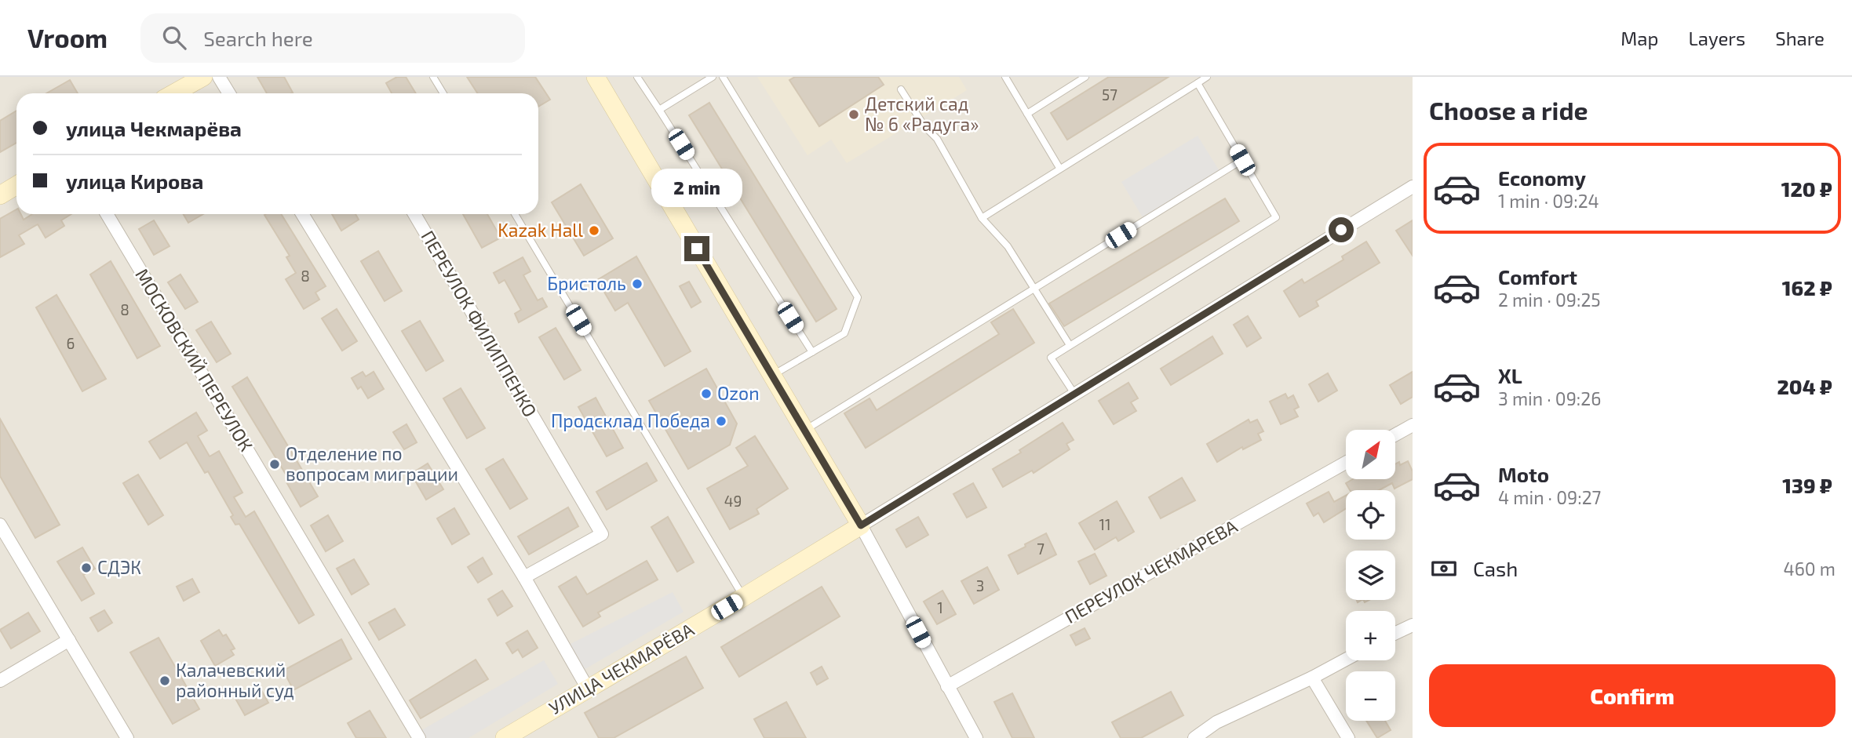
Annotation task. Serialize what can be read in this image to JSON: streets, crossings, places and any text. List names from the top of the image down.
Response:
{
  "streets": {
    "street": [
      "ПЕРЕУЛОК ФИЛИППЕНКО",
      "МОСКОВСКИЙ ПЕРЕУЛОК",
      "ПЕРЕУЛОК ЧЕКМАРЕВА",
      "УЛИЦА ЧЕКМАРЁВА"
    ]
  },
  "places": [
    "Детский сад № 6 «Радуга»",
    "Kazak Hall",
    "Бристоль",
    "Ozon",
    "Продсклад Победа",
    "Отделение по вопросам миграции",
    "СДЭК",
    "Калачевский районный суд"
  ],
  "house_numbers": [
    "57",
    "8",
    "8",
    "6",
    "49",
    "11",
    "7",
    "3",
    "1"
  ],
  "north": "top right",
  "page": {
    "header": "Vroom",
    "search": "Search here",
    "nav": ["Map", "Layers", "Share"],
    "heading": "Choose a ride",
    "banner": ["улица Чекмарёва", "улица Кирова"],
    "list": [
      {
        "name": "Economy",
        "note": "1 min · 09:24",
        "value": "120 ₽"
      },
      {
        "name": "Comfort",
        "note": "2 min · 09:25",
        "value": "162 ₽"
      },
      {
        "name": "XL",
        "note": "3 min · 09:26",
        "value": "204 ₽"
      },
      {
        "name": "Moto",
        "note": "4 min · 09:27",
        "value": "139 ₽"
      }
    ],
    "bubble": "2 min",
    "map_buttons": ["+", "−"],
    "pay": ["Cash", "460 m"],
    "buttons": "Confirm"
  }
}
